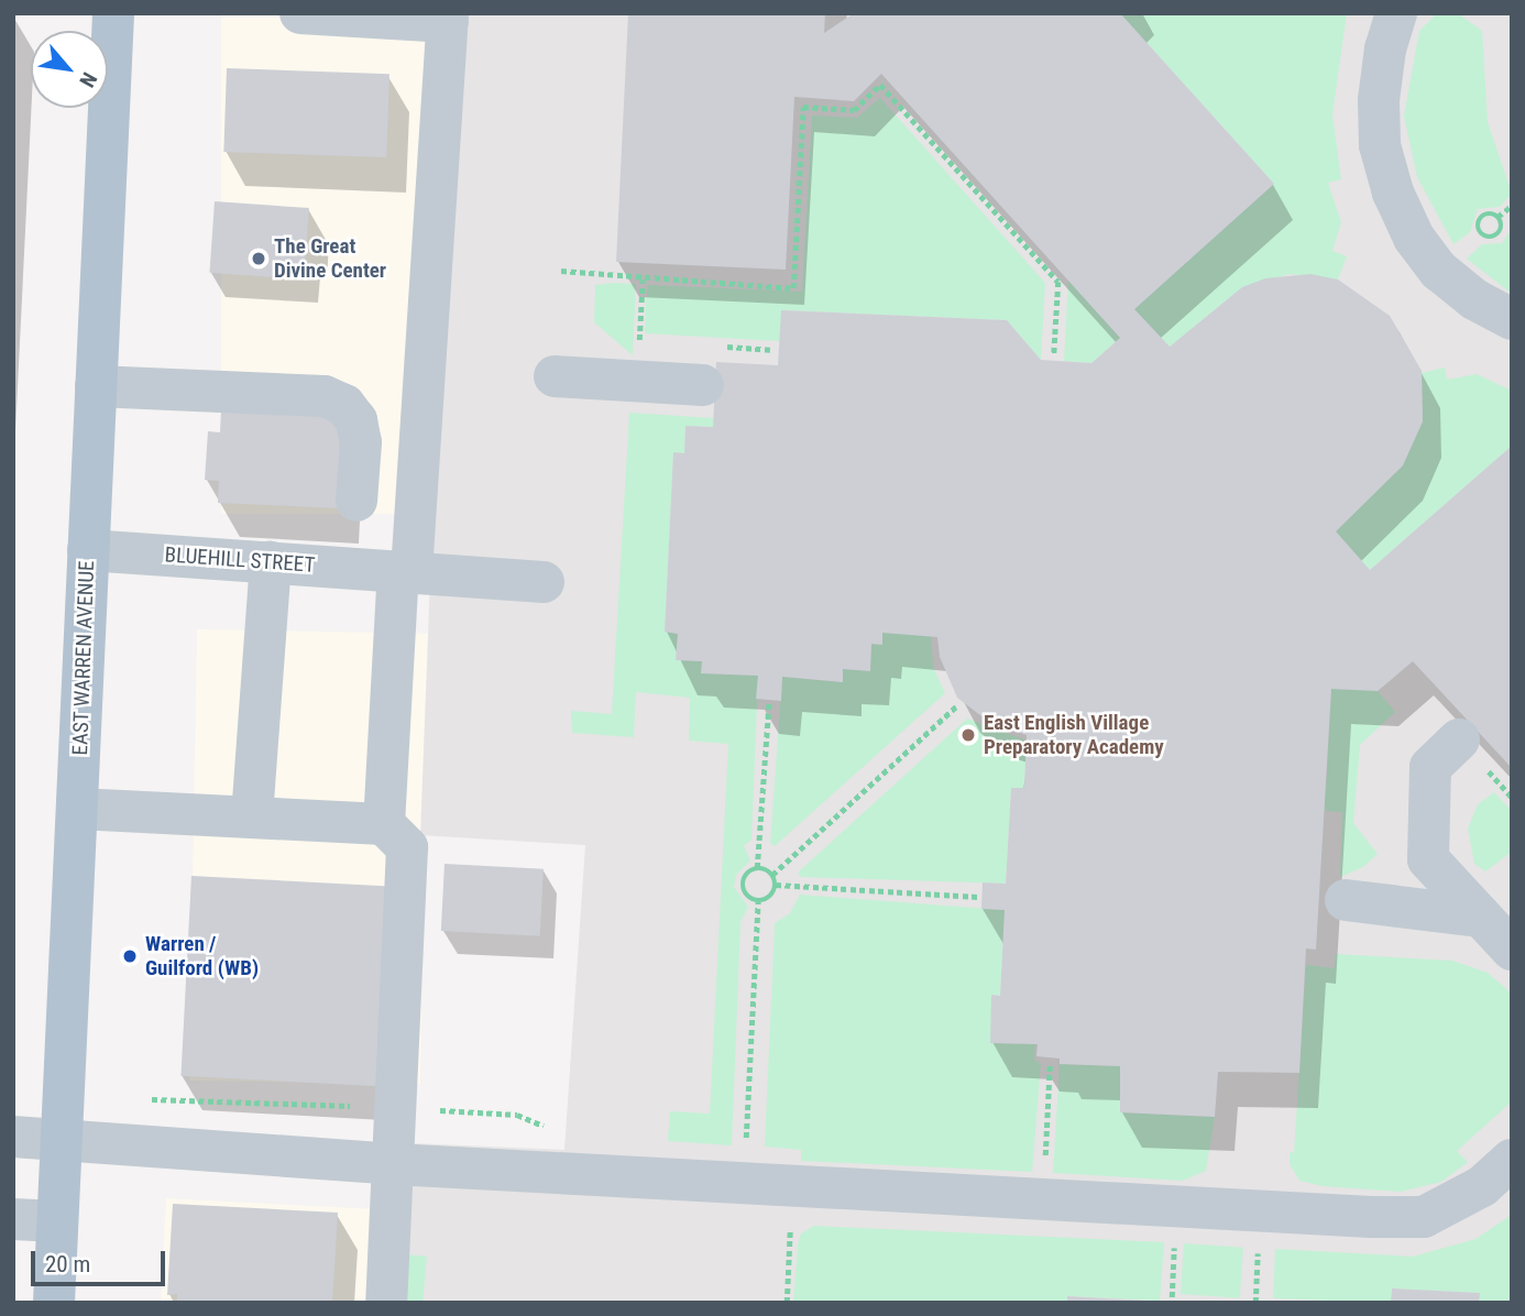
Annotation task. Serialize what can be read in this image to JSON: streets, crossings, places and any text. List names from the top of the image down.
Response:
{
  "streets": {
    "main road": ["EAST WARREN AVENUE"],
    "street": ["BLUEHILL STREET"]
  },
  "crossings": [
    ["BLUEHILL STREET", "EAST WARREN AVENUE"]
  ],
  "places": ["The Great Divine Center", "East English Village Preparatory Academy", "Warren / Guilford (WB)"],
  "scale_bar": "20 m",
  "north": "bottom right"
}
